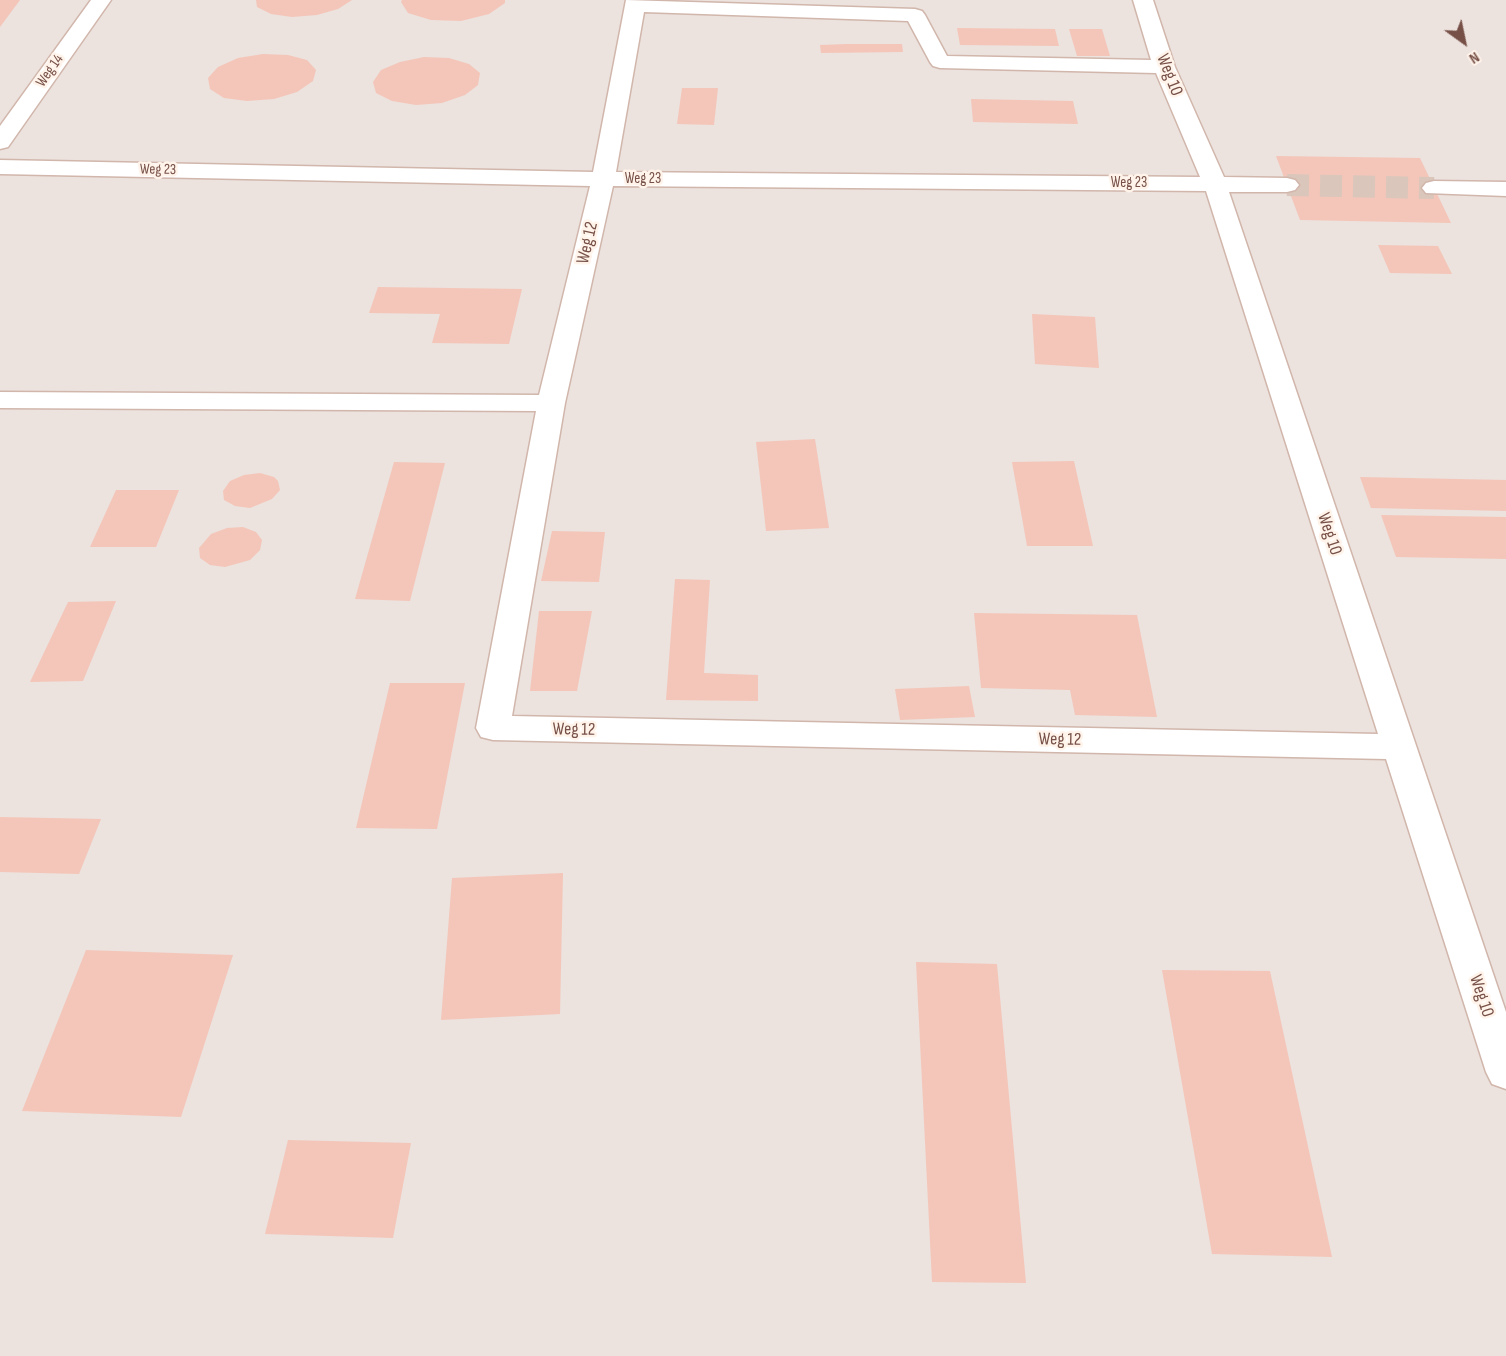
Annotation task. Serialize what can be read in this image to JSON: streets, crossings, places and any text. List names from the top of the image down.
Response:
{
  "streets": {
    "lane": [
      "Weg 14",
      "Weg 10",
      "Weg 23",
      "Weg 12"
    ]
  },
  "crossings": [
    ["Weg 10", "Weg 23"],
    ["Weg 10", "Weg 12"],
    ["Weg 23", "Weg 12"]
  ],
  "north": "bottom right"
}
